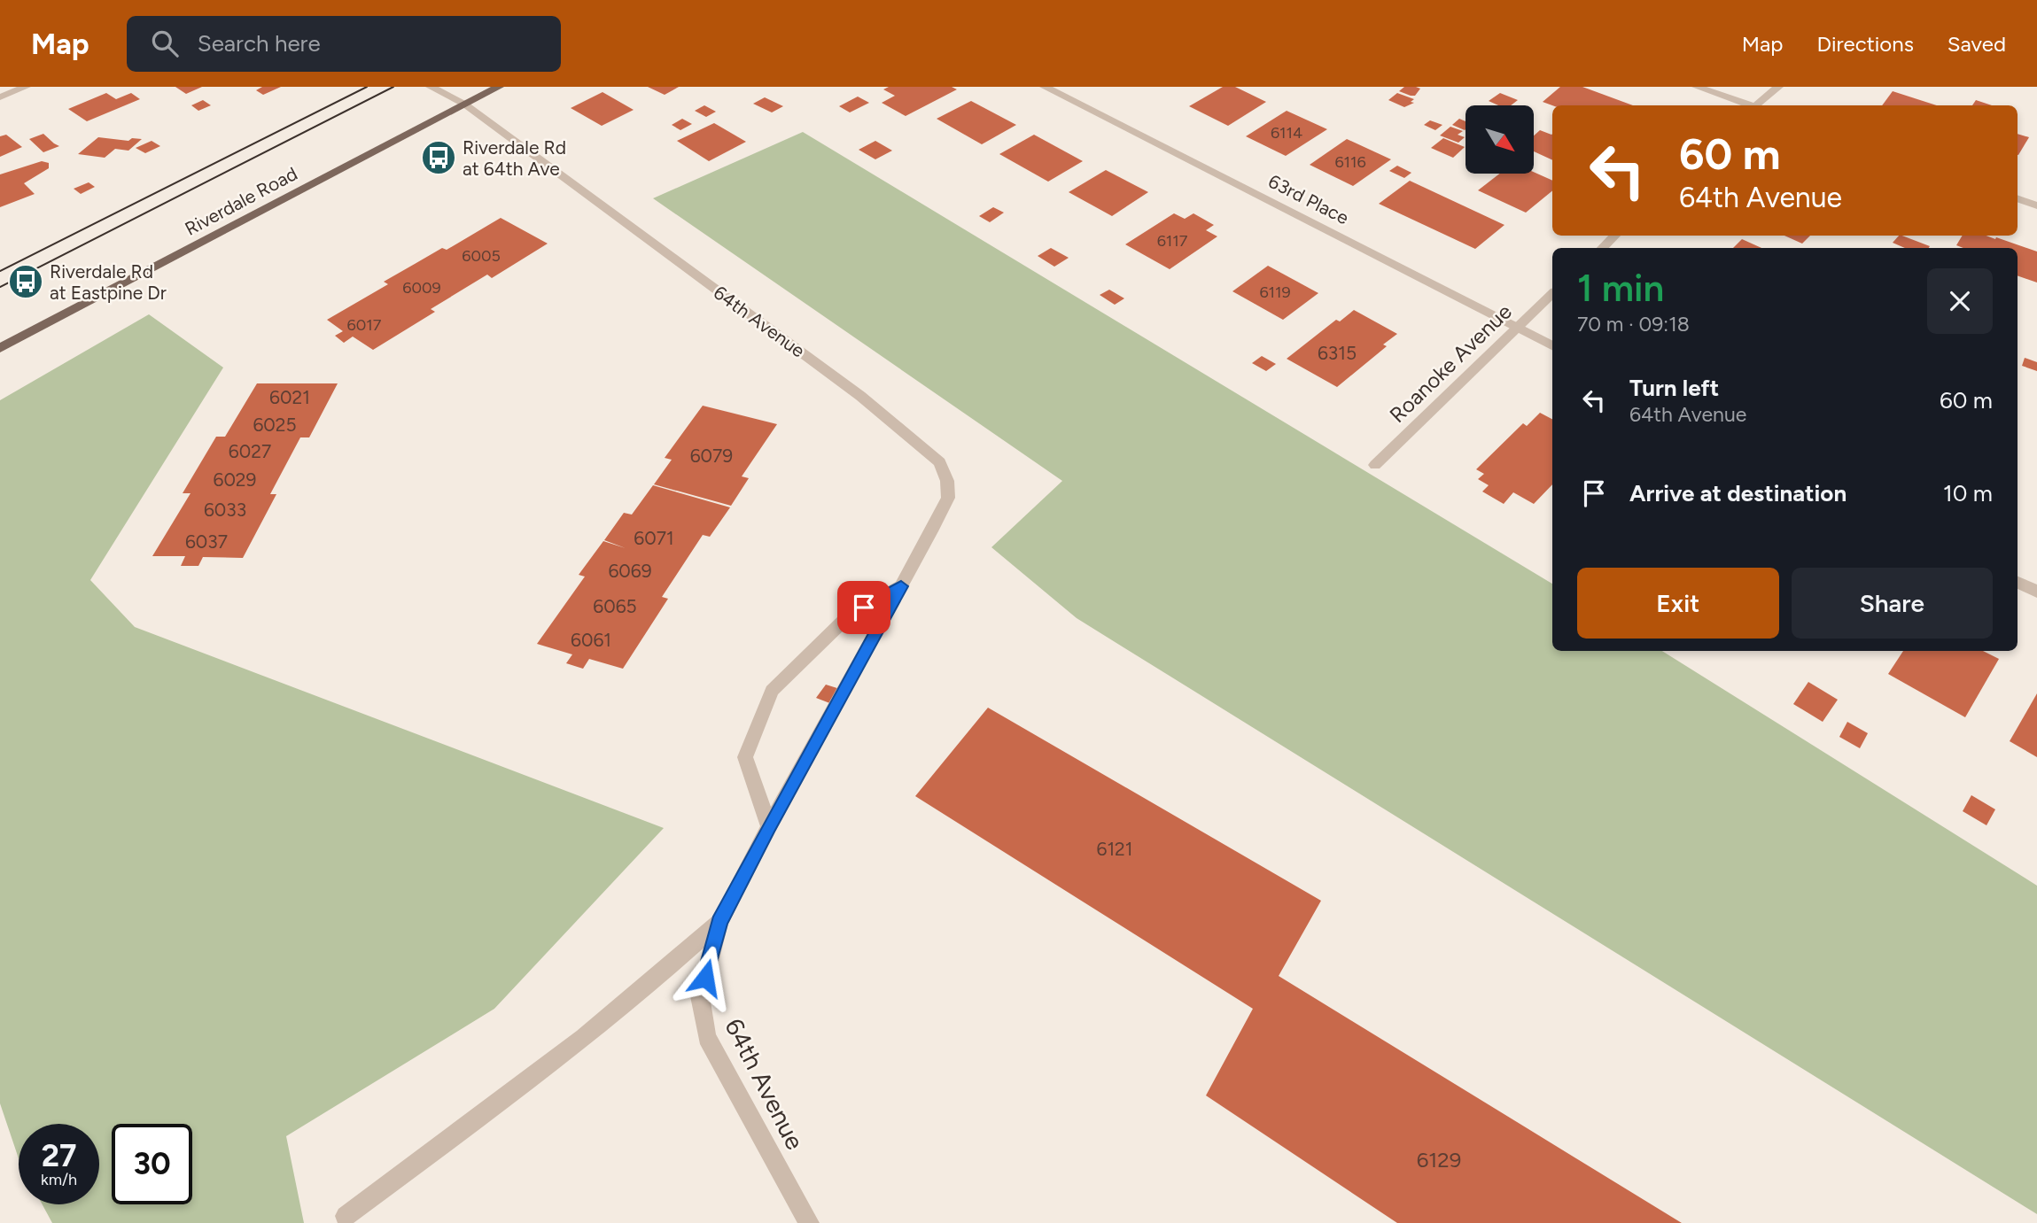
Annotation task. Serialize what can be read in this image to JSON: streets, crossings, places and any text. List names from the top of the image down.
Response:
{
  "streets": {
    "main road": ["Riverdale Road"],
    "street": ["63rd Place", "64th Avenue", "Roanoke Avenue"]
  },
  "crossings": [
    ["63rd Place", "Roanoke Avenue"],
    ["Riverdale Road", "64th Avenue"]
  ],
  "places": {
    "bus stop": ["Riverdale Rd at 64th Ave", "Riverdale Rd at Eastpine Dr"]
  },
  "house_numbers": [
    "6114",
    "6116",
    "6117",
    "6005",
    "6009",
    "6119",
    "6017",
    "6315",
    "6021",
    "6025",
    "6027",
    "6079",
    "6029",
    "6033",
    "6071",
    "6037",
    "6069",
    "6065",
    "6061",
    "6121",
    "6129"
  ],
  "north": "bottom right",
  "page": {
    "header": "Map",
    "search": "Search here",
    "nav": ["Map", "Directions", "Saved"],
    "turn": ["60 m", "64th Avenue"],
    "heading": ["1 min", "70 m · 09:18"],
    "list": [
      {
        "name": "Turn left",
        "note": "64th Avenue",
        "value": "60 m"
      },
      {
        "name": "Arrive at destination",
        "value": "10 m"
      }
    ],
    "buttons": ["Exit", "Share"],
    "speed": "27 km/h",
    "limit": "30"
  }
}
